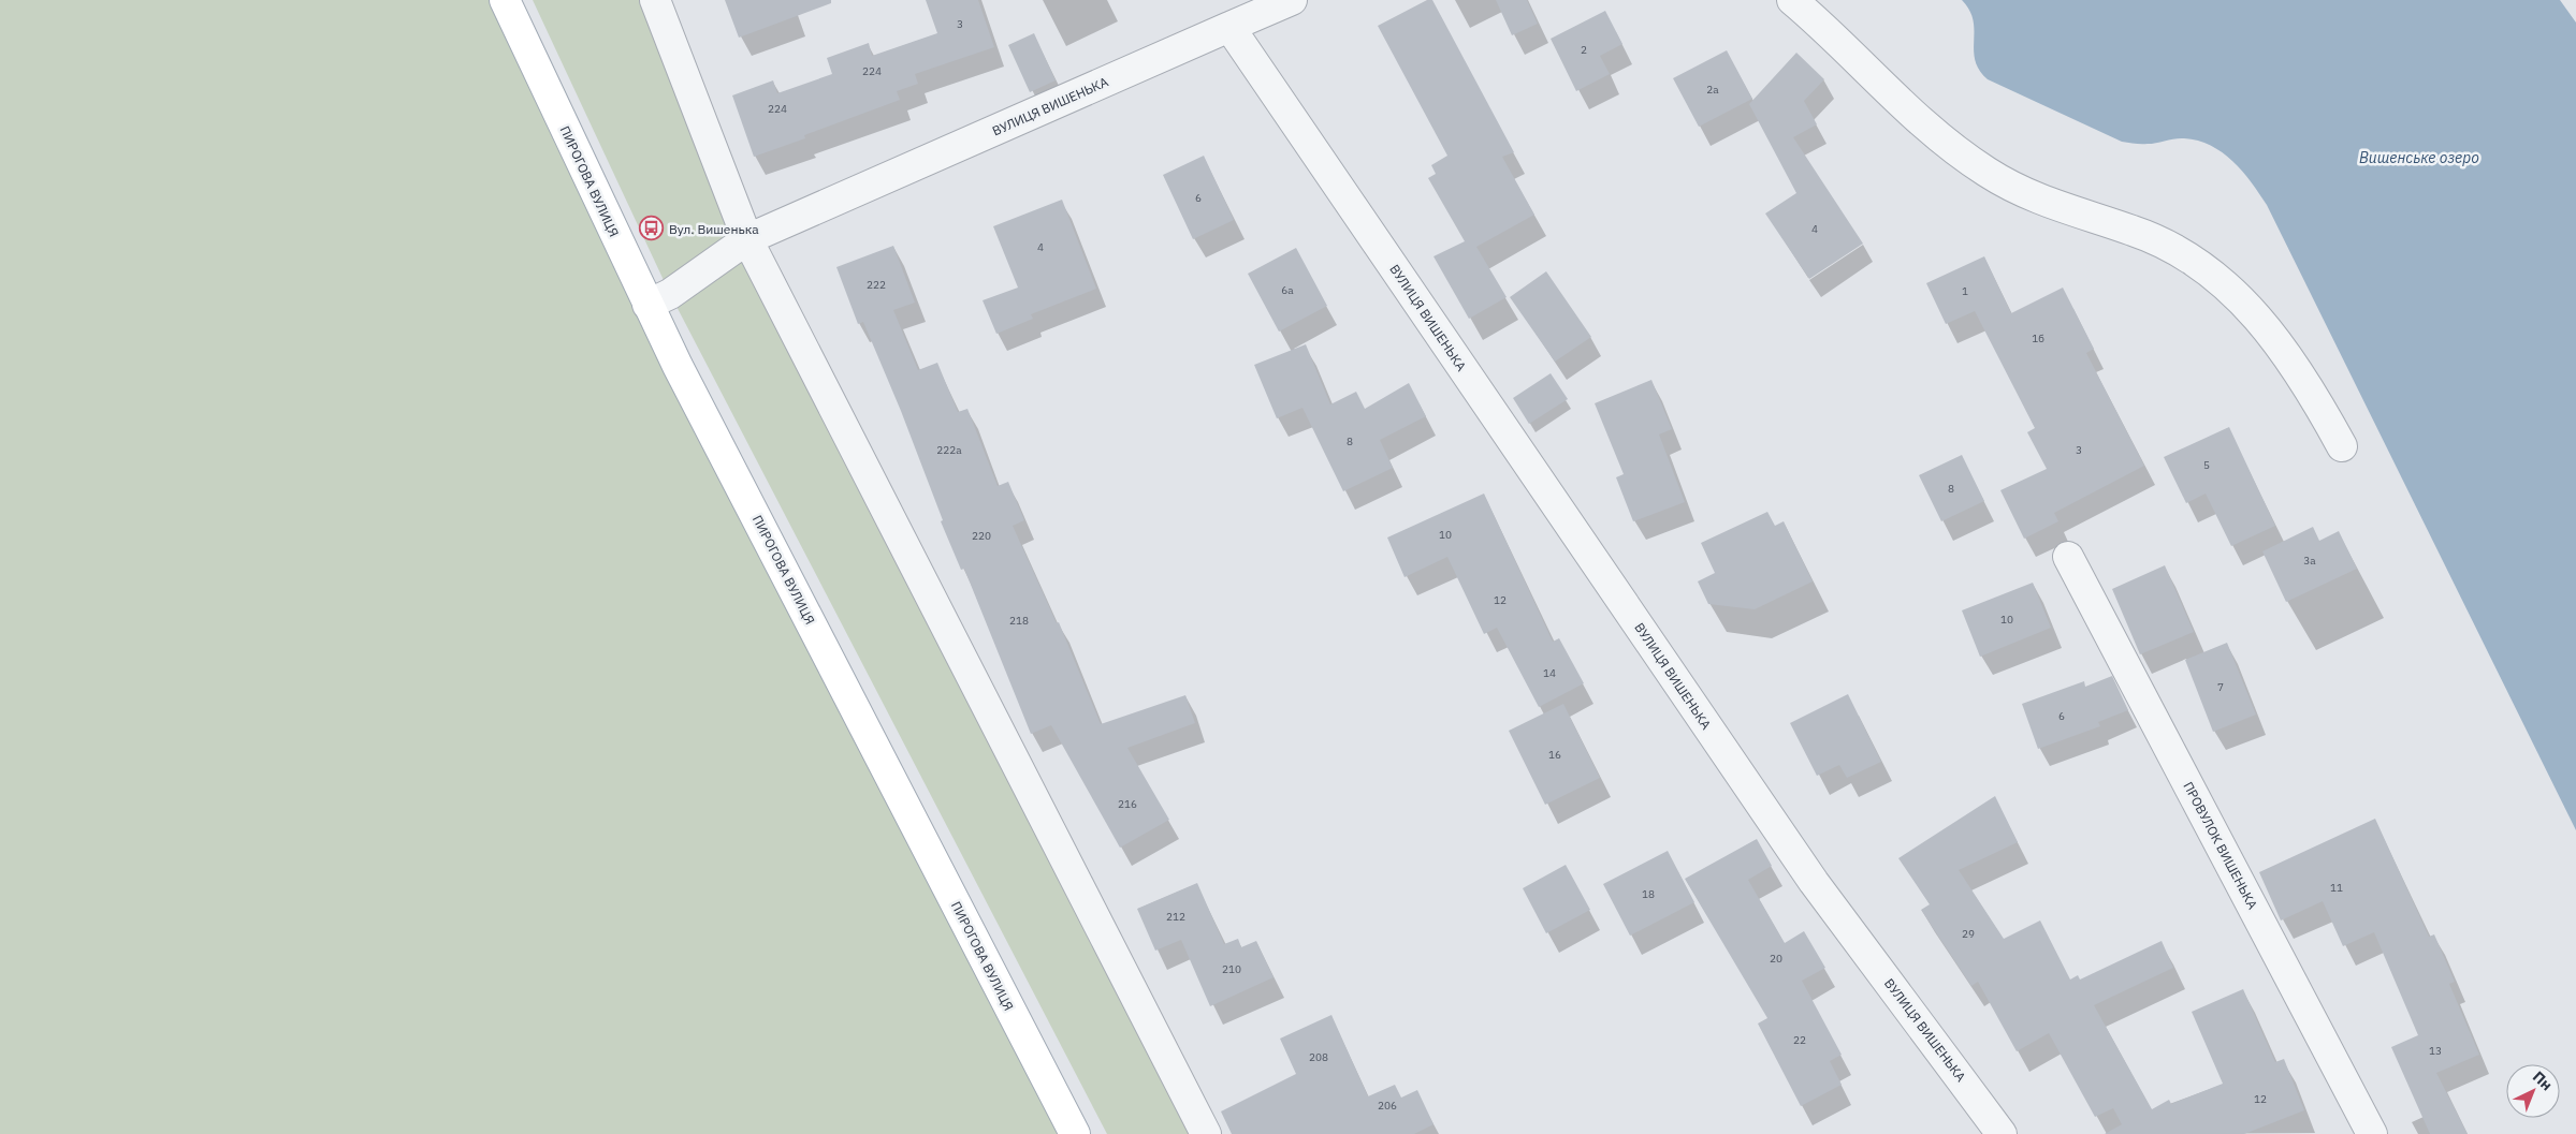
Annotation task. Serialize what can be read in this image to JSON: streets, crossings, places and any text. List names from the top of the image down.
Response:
{
  "streets": {
    "main road": ["ПИРОГОВА ВУЛИЦЯ"],
    "street": ["ВУЛИЦЯ ВИШЕНЬКА", "ПРОВУЛОК ВИШЕНЬКА"]
  },
  "crossings": [
    ["ВУЛИЦЯ ВИШЕНЬКА", "ПИРОГОВА ВУЛИЦЯ"]
  ],
  "water": ["Вишенське озеро"],
  "places": {
    "bus stop": ["Вул. Вишенька"]
  },
  "house_numbers": [
    "3",
    "2",
    "224",
    "2а",
    "224",
    "6",
    "4",
    "4",
    "222",
    "6а",
    "1",
    "1б",
    "8",
    "222а",
    "3",
    "5",
    "8",
    "10",
    "220",
    "3а",
    "12",
    "10",
    "218",
    "14",
    "7",
    "6",
    "16",
    "216",
    "11",
    "18",
    "212",
    "29",
    "20",
    "210",
    "22",
    "13",
    "208",
    "12",
    "206"
  ],
  "north": "top right"
}
